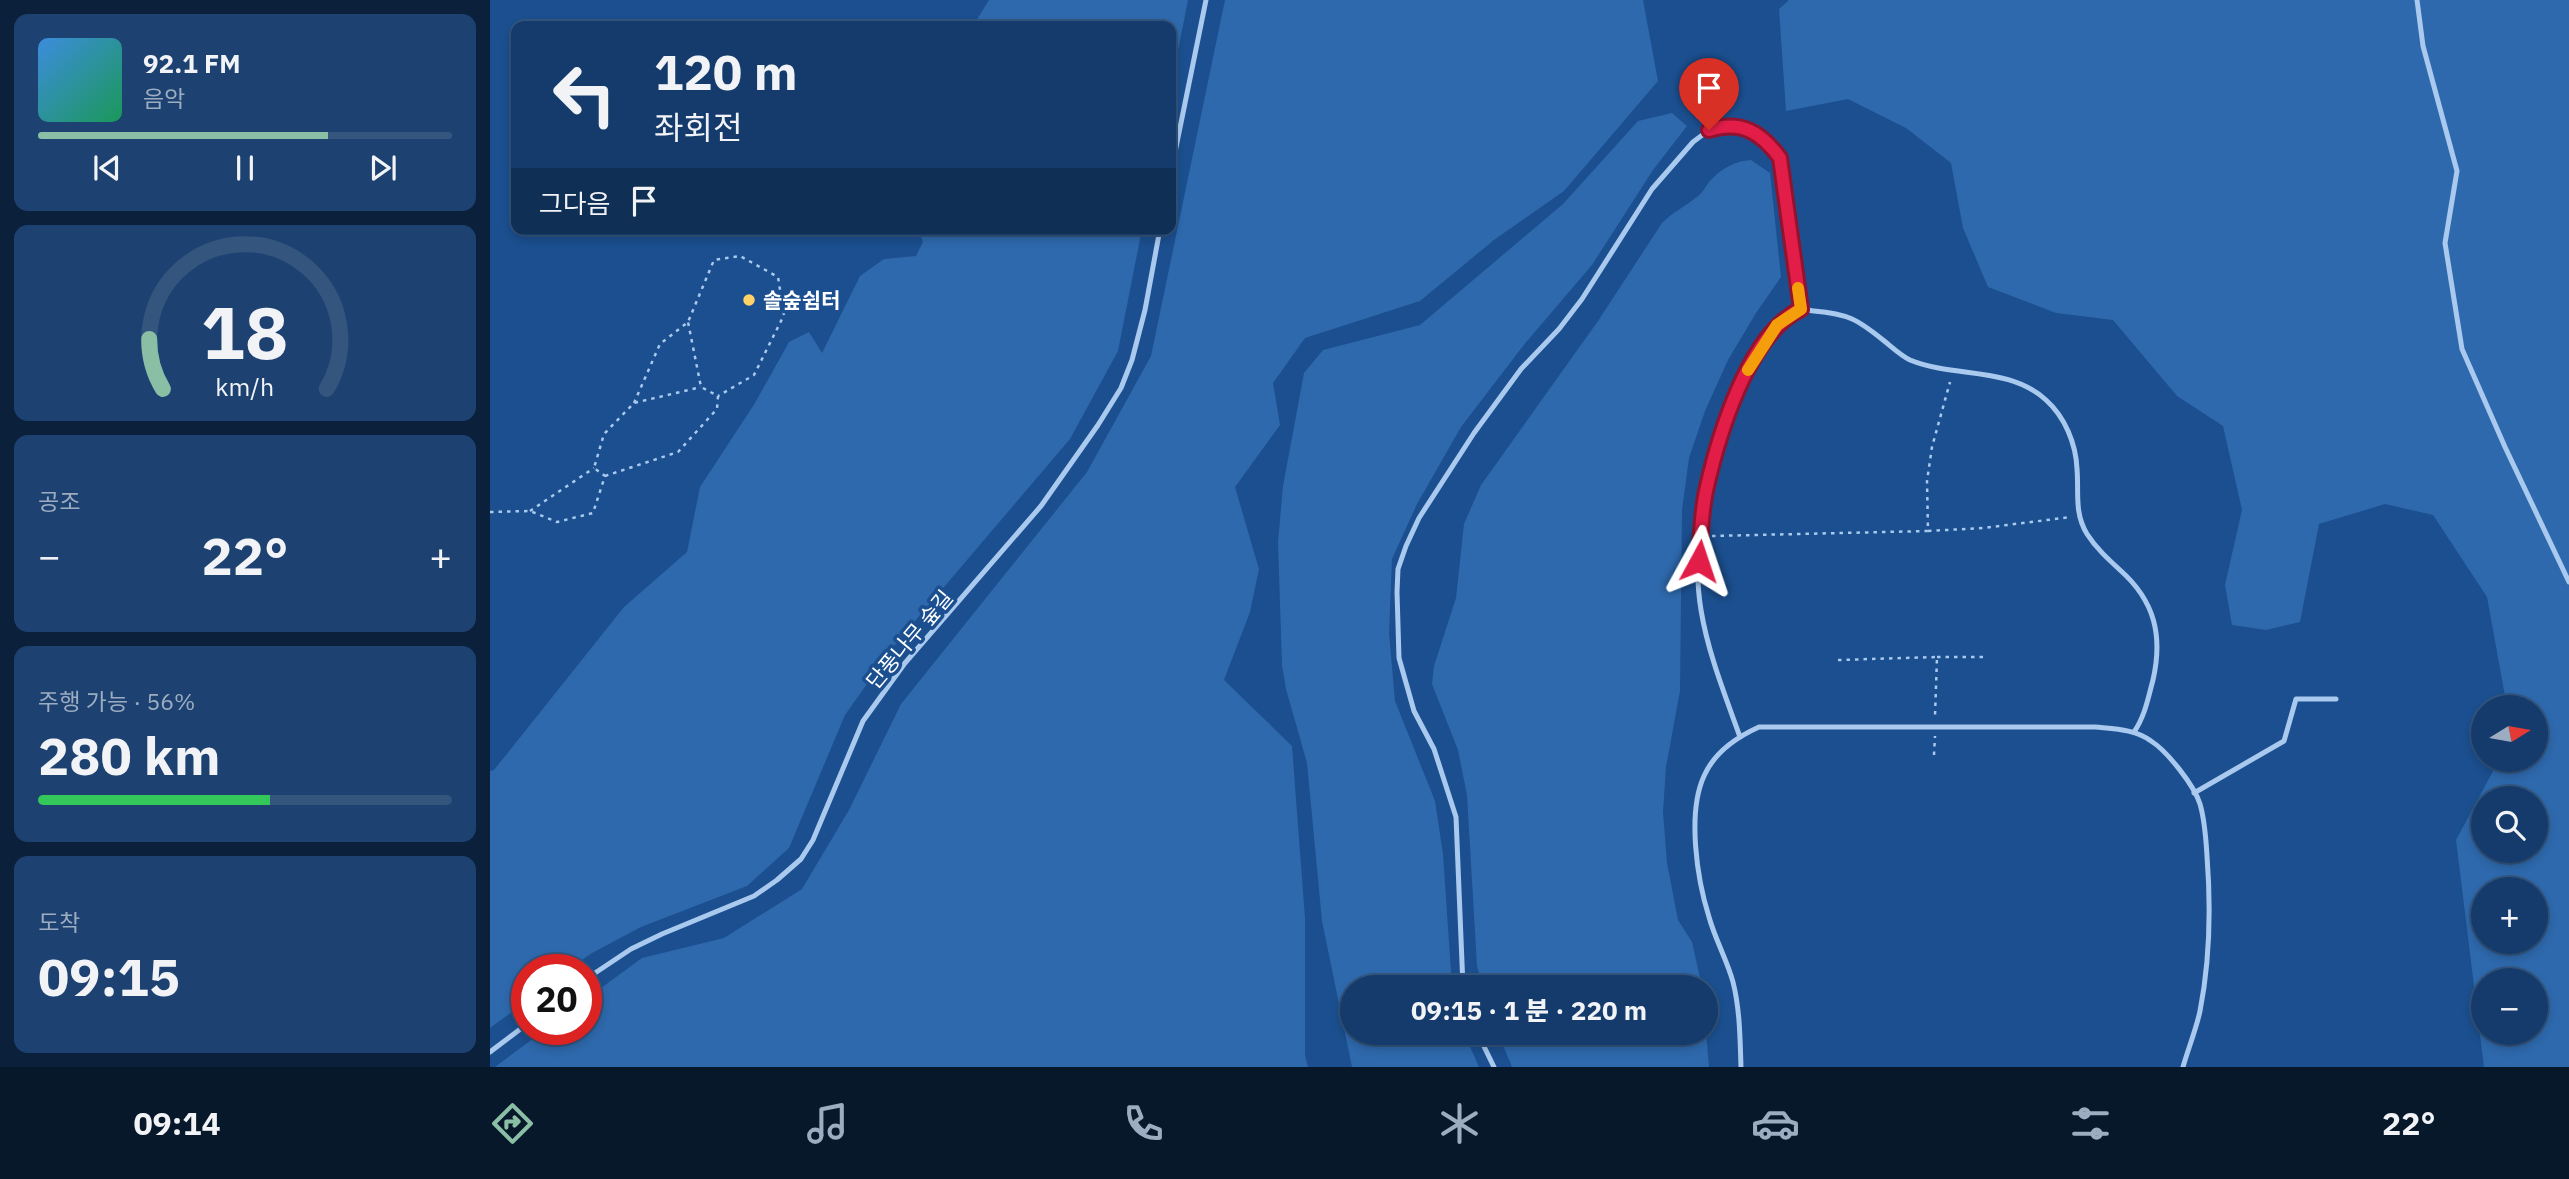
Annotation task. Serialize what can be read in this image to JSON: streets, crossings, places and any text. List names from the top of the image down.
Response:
{
  "streets": {
    "lane": ["단풍나무 숲길"]
  },
  "places": ["솔숲쉼터"],
  "north": "right",
  "page": {
    "turn": ["120 m", "좌회전"],
    "song": ["92.1 FM", "음악"],
    "then": "그다음",
    "tile": [
      "공조",
      ["주행 가능 · 56%", "280 km"],
      ["도착", "09:15"]
    ],
    "heat": ["−", "22°", "+"],
    "map_buttons": ["+", "−"],
    "limit": "20",
    "trip": "09:15 · 1 분 · 220 m",
    "tabs": ["09:14", "22°"],
    "gauge": ["18", "km/h"]
  }
}
